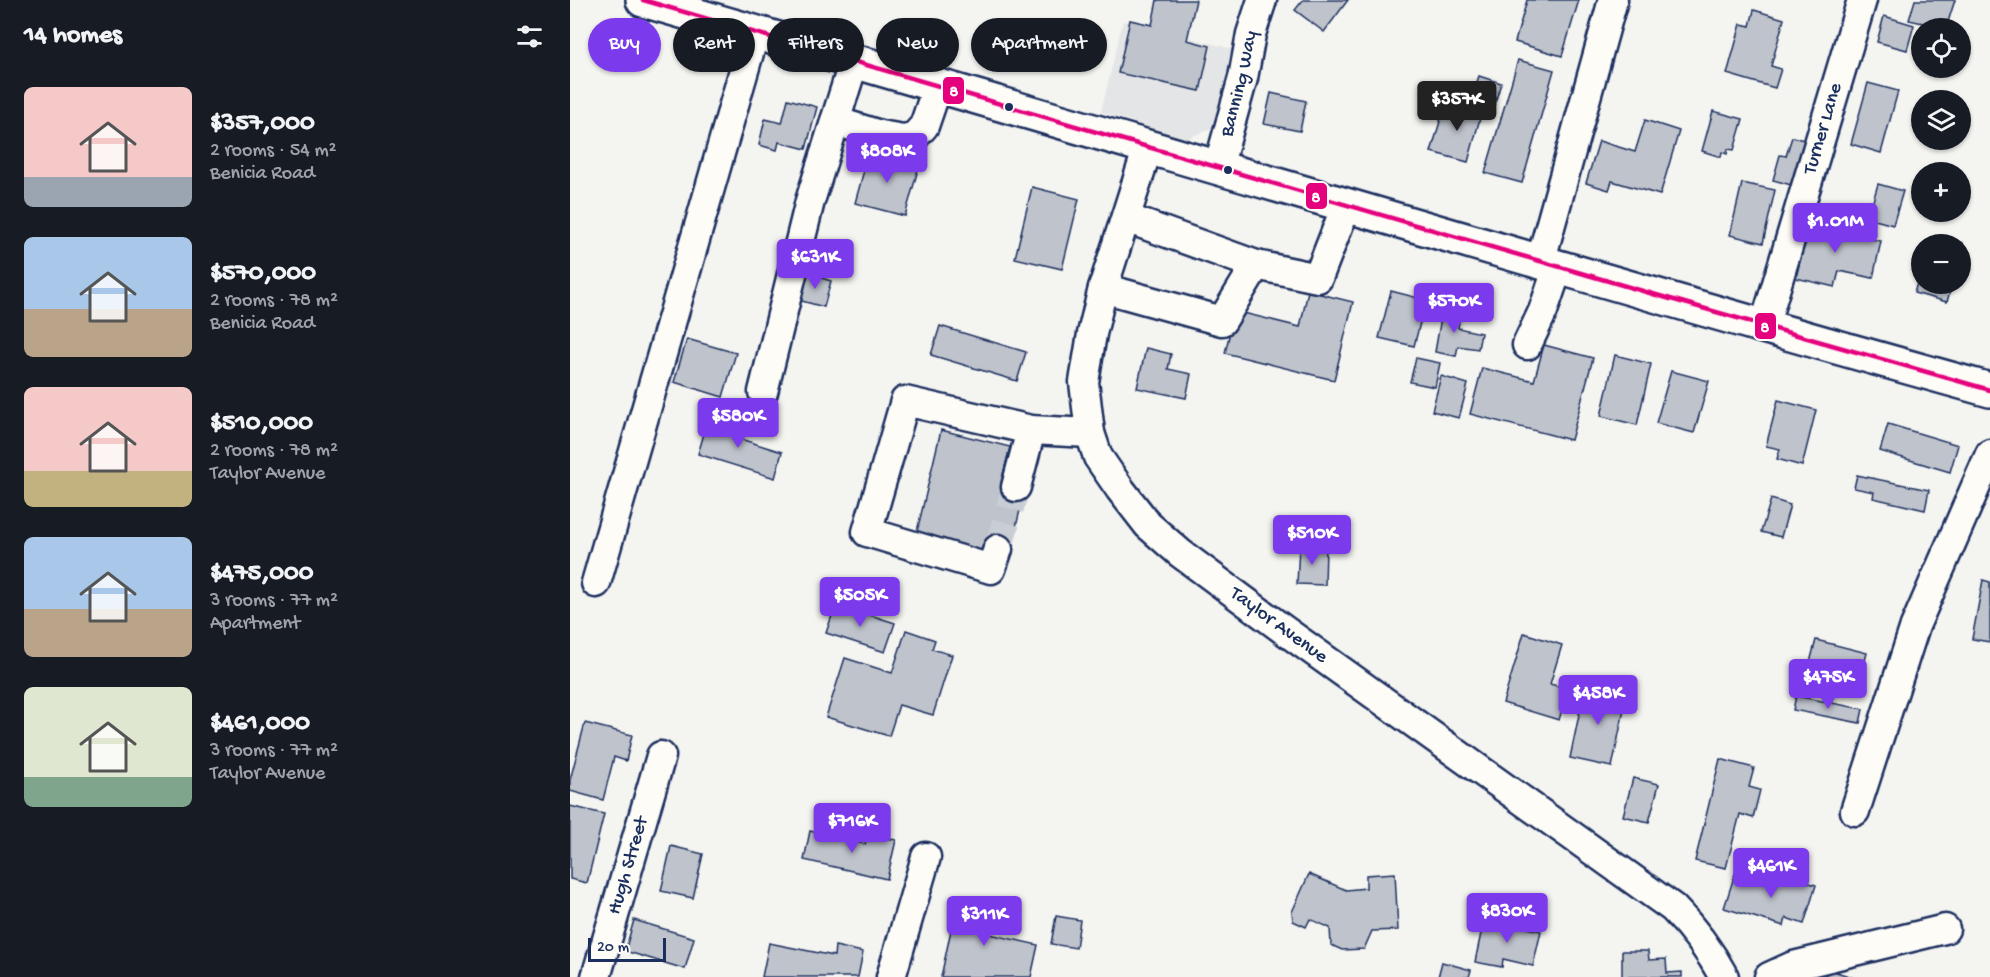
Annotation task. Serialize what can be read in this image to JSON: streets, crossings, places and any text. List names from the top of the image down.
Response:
{
  "streets": {
    "street": [
      "Banning Way",
      "Turner Lane",
      "Taylor Avenue",
      "Hugh Street"
    ]
  },
  "lines": ["transit line 8"],
  "scale_bar": "20 m",
  "page": {
    "heading": "14 homes",
    "map_buttons": ["+", "−"],
    "chip": [
      "Buy",
      "Rent",
      "Filters",
      "New",
      "Apartment"
    ],
    "list": [
      {
        "name": "$357,000",
        "note": "2 rooms · 54 m² · Benicia Road"
      },
      {
        "name": "$570,000",
        "note": "2 rooms · 78 m² · Benicia Road"
      },
      {
        "name": "$510,000",
        "note": "2 rooms · 78 m² · Taylor Avenue"
      },
      {
        "name": "$475,000",
        "note": "3 rooms · 77 m² · Apartment"
      },
      {
        "name": "$461,000",
        "note": "3 rooms · 77 m² · Taylor Avenue"
      }
    ],
    "price": [
      "$357K",
      "$808K",
      "$1.01M",
      "$631K",
      "$570K",
      "$580K",
      "$510K",
      "$505K",
      "$475K",
      "$458K",
      "$716K",
      "$461K",
      "$830K",
      "$311K"
    ],
    "scale": "20 m"
  }
}
